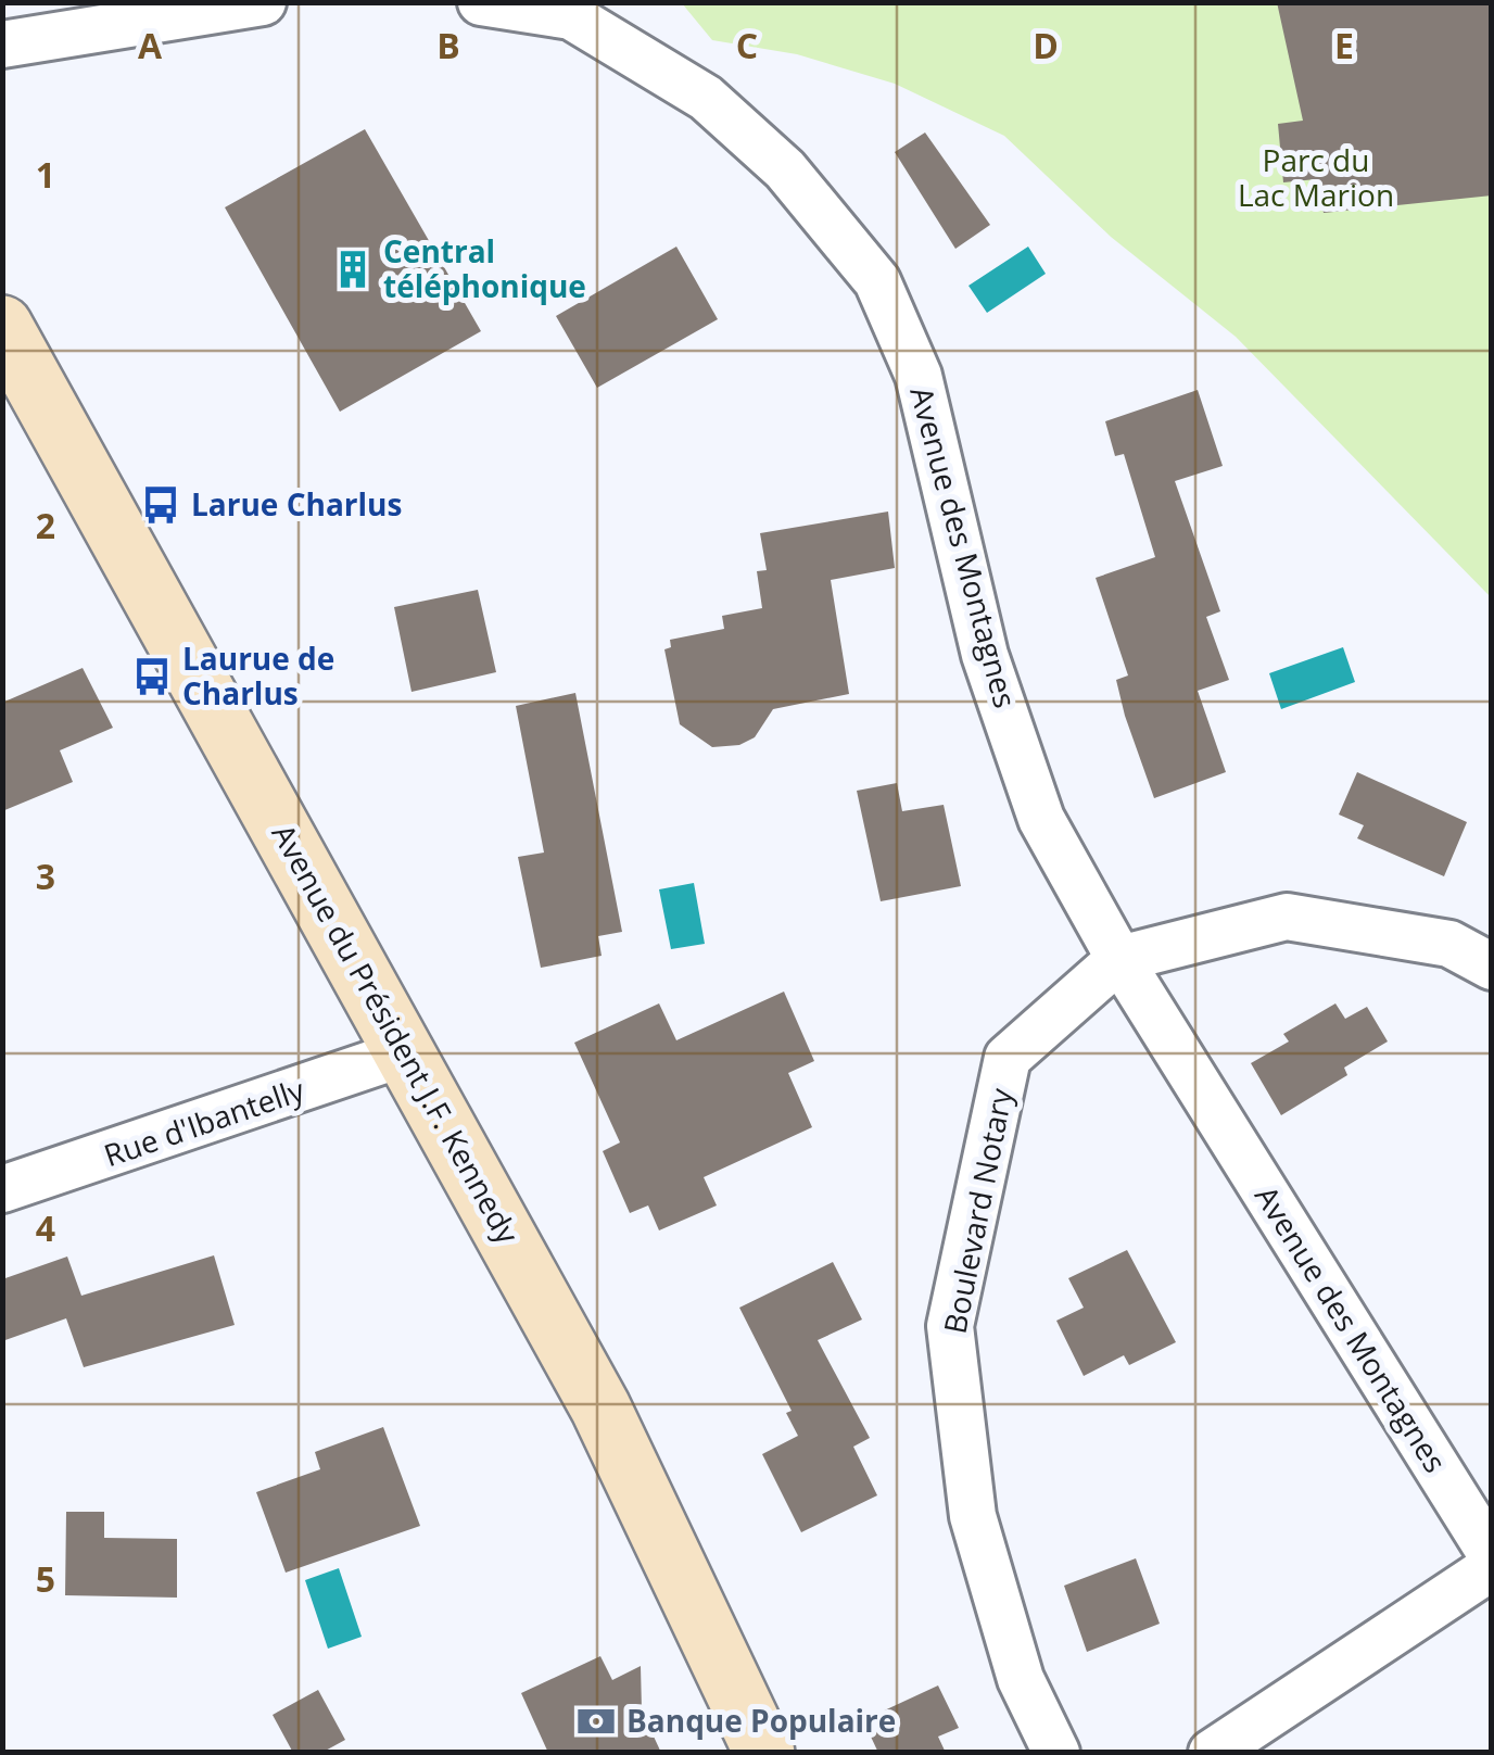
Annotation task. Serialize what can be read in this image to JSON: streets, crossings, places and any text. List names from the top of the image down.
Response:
{
  "streets": {
    "street": [
      "Avenue des Montagnes",
      "Avenue du Président J.F. Kennedy",
      "Rue d'Ibantelly",
      "Boulevard Notary"
    ]
  },
  "crossings": [
    ["Avenue des Montagnes", "Boulevard Notary"],
    ["Avenue du Président J.F. Kennedy", "Rue d'Ibantelly"]
  ],
  "parks": ["Parc du Lac Marion"],
  "places": {
    "building": ["Central téléphonique"],
    "bus stop": ["Larue Charlus", "Laurue de Charlus"],
    "bank": ["Banque Populaire"]
  },
  "grid": {
    "columns": [
      "A",
      "B",
      "C",
      "D",
      "E"
    ],
    "rows": [
      "1",
      "2",
      "3",
      "4",
      "5"
    ]
  }
}
